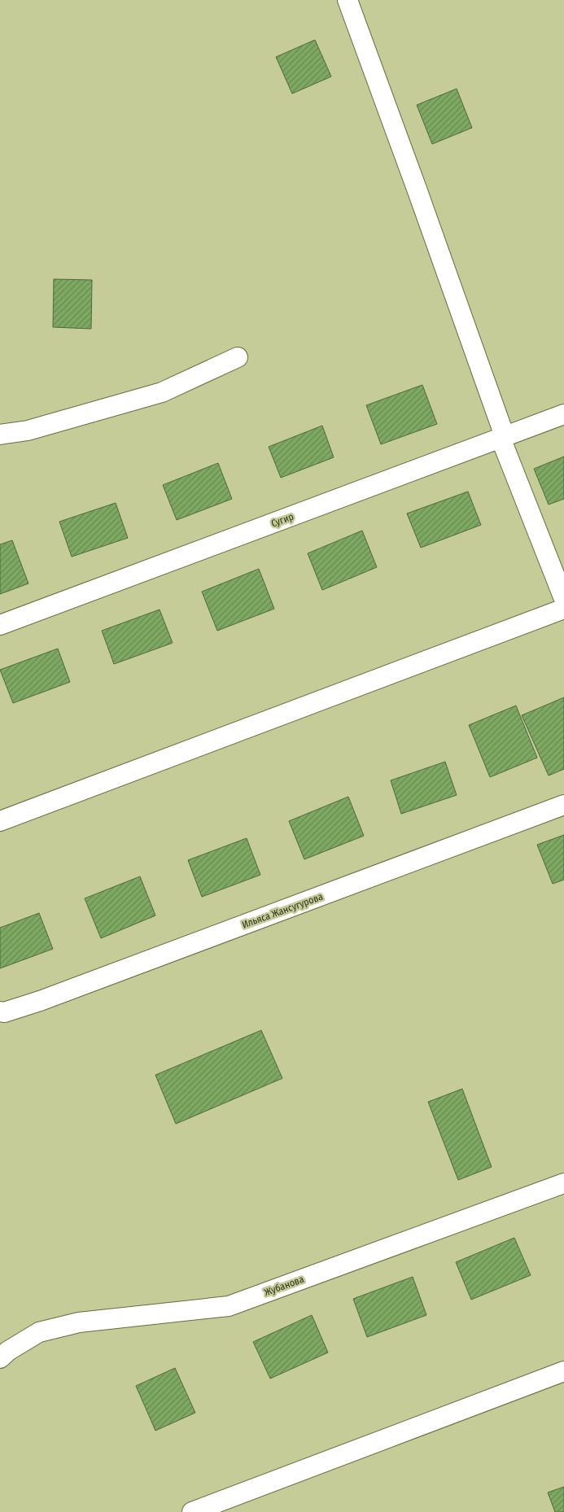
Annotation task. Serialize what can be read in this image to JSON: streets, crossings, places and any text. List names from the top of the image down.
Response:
{
  "streets": {
    "street": ["Сугир", "Ильяса Жансугурова", "Жубанова"]
  }
}
